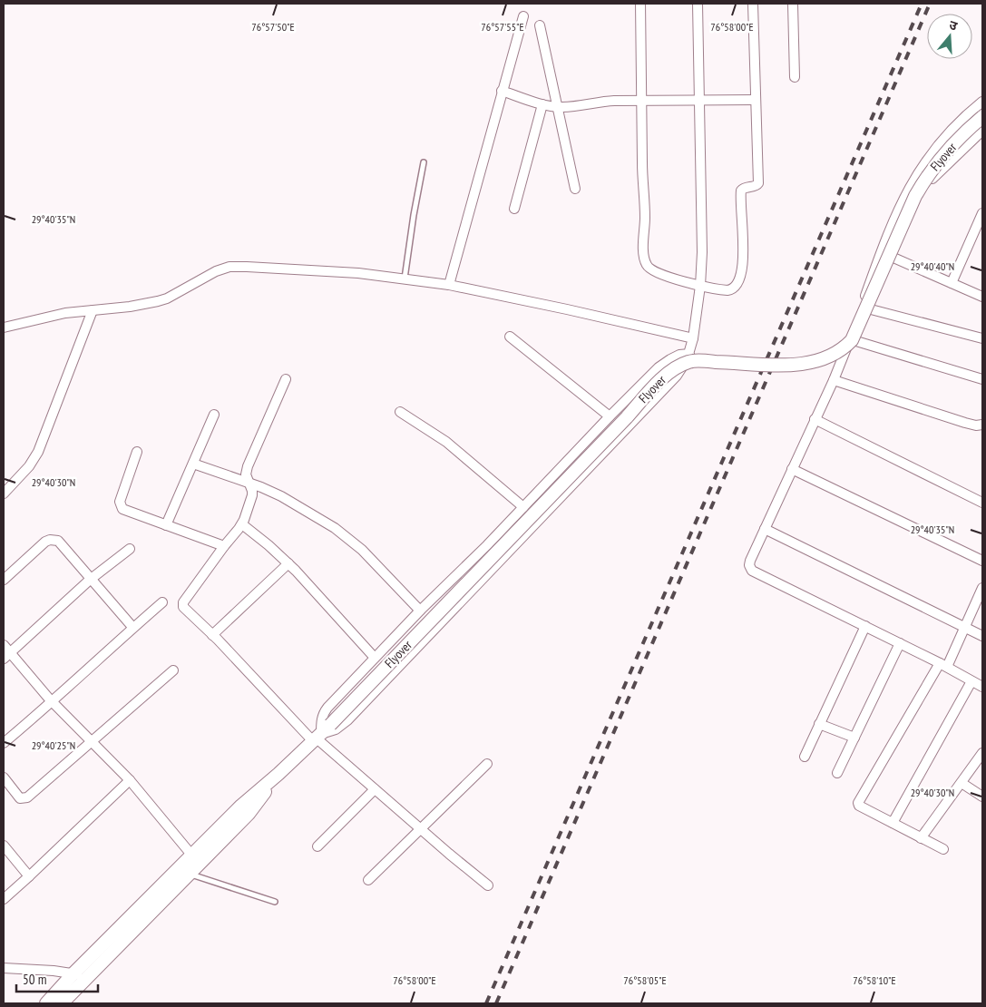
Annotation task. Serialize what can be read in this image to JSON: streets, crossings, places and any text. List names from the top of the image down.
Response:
{
  "streets": {
    "main road": ["Flyover"]
  },
  "scale_bar": "50 m",
  "north": "top",
  "coordinates": [
    "76°57'50\"E",
    "76°57'55\"E",
    "76°58'00\"E",
    "29°40'35\"N",
    "29°40'40\"N",
    "29°40'30\"N",
    "29°40'25\"N",
    "76°58'05\"E",
    "76°58'10\"E"
  ]
}
